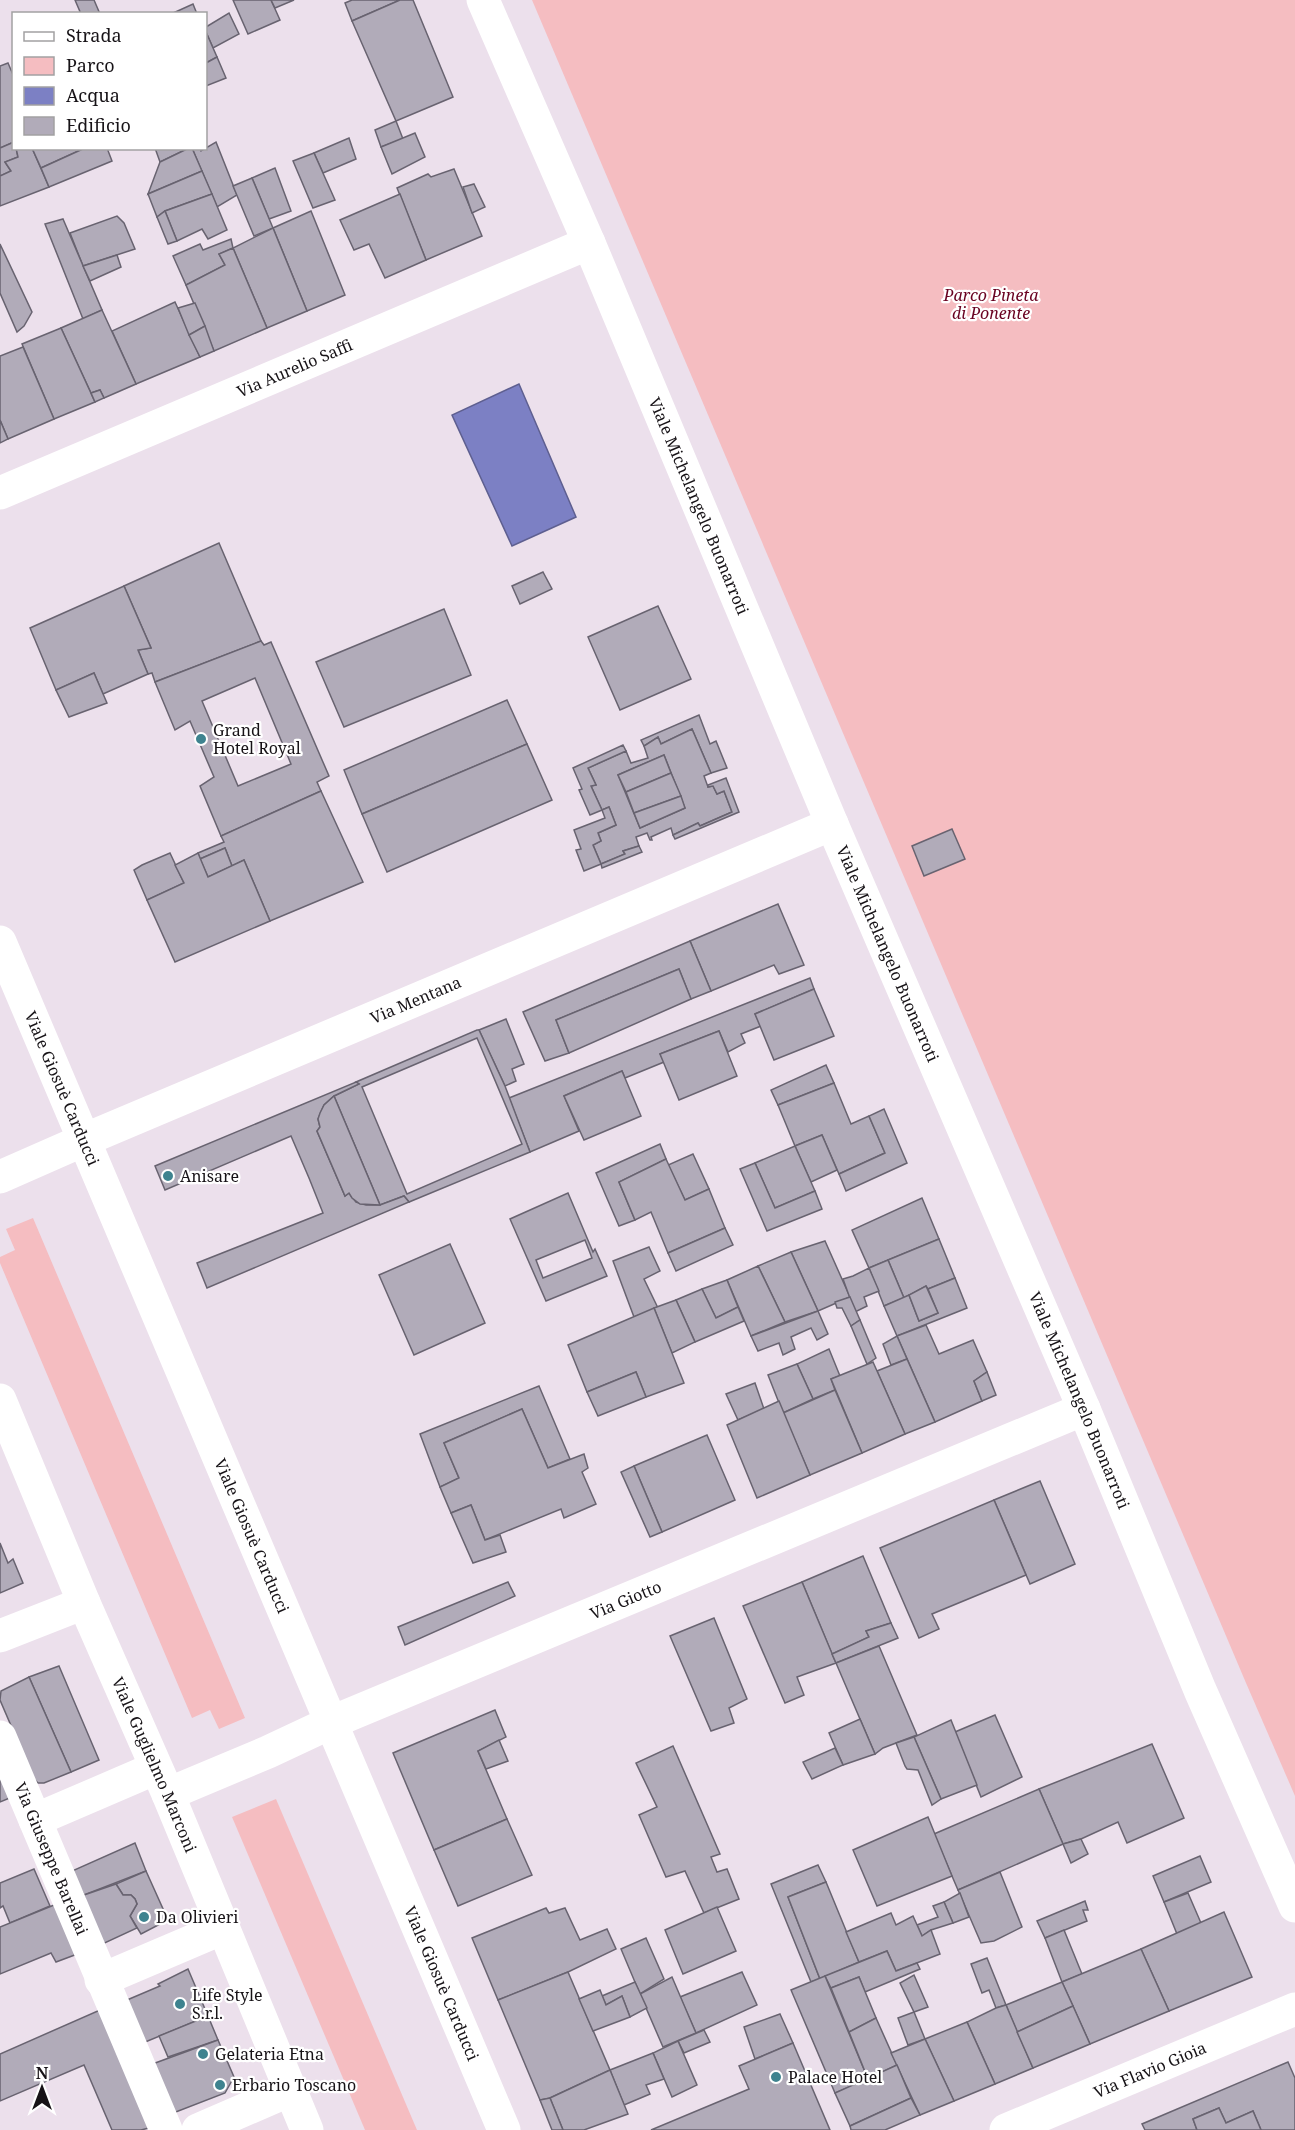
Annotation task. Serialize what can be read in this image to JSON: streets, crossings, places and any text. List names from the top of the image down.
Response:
{
  "streets": {
    "street": [
      "Via Aurelio Saffi",
      "Viale Michelangelo Buonarroti",
      "Via Mentana",
      "Viale Giosuè Carducci",
      "Via Giotto",
      "Viale Guglielmo Marconi",
      "Via Giuseppe Barellai",
      "Via Flavio Gioia"
    ]
  },
  "crossings": [
    ["Via Aurelio Saffi", "Viale Michelangelo Buonarroti"],
    ["Viale Michelangelo Buonarroti", "Via Mentana"],
    ["Viale Michelangelo Buonarroti", "Via Giotto"],
    ["Via Mentana", "Viale Giosuè Carducci"],
    ["Viale Giosuè Carducci", "Via Giotto"],
    ["Via Giotto", "Viale Guglielmo Marconi"],
    ["Via Giotto", "Via Giuseppe Barellai"]
  ],
  "parks": ["Parco Pineta di Ponente"],
  "places": [
    "Grand Hotel Royal",
    "Anisare",
    "Da Olivieri",
    "Life Style S.r.l.",
    "Gelateria Etna",
    "Palace Hotel",
    "Erbario Toscano"
  ],
  "legend": [
    "Strada",
    "Parco",
    "Acqua",
    "Edificio"
  ],
  "north": "top"
}
